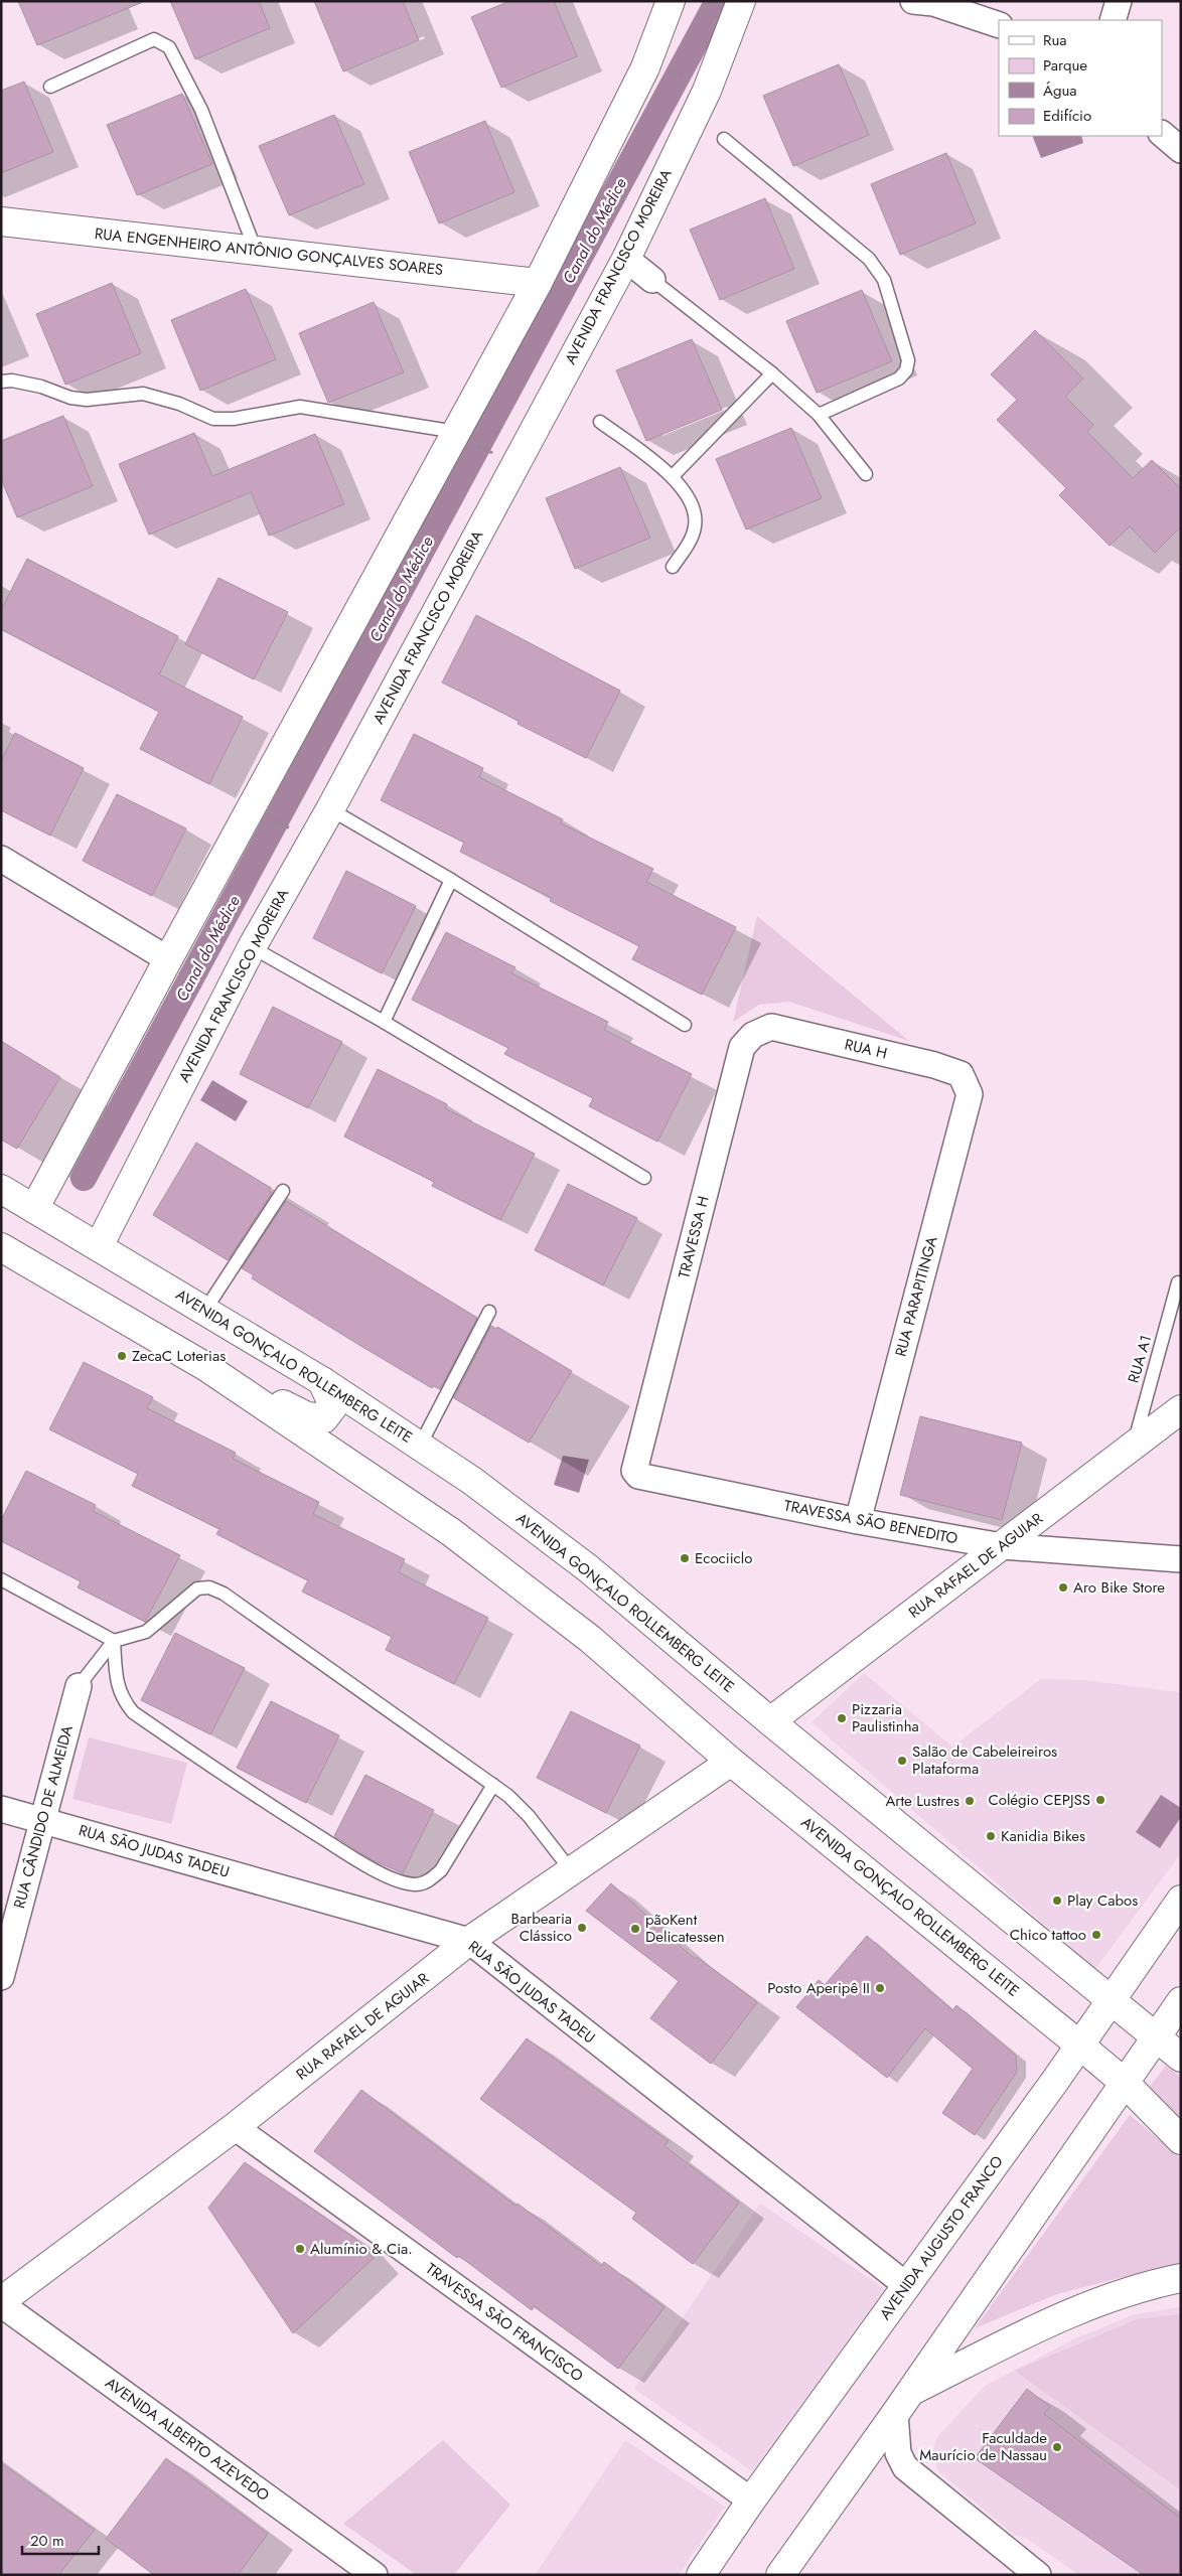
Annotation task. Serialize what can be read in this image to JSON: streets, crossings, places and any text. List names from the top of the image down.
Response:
{
  "streets": {
    "main road": [
      "RUA ENGENHEIRO ANTÔNIO GONÇALVES SOARES",
      "AVENIDA FRANCISCO MOREIRA",
      "AVENIDA GONÇALO ROLLEMBERG LEITE",
      "RUA RAFAEL DE AGUIAR",
      "AVENIDA AUGUSTO FRANCO"
    ],
    "street": [
      "RUA H",
      "TRAVESSA H",
      "RUA PARAPITINGA",
      "TRAVESSA SÃO BENEDITO",
      "RUA CÂNDIDO DE ALMEIDA",
      "RUA SÃO JUDAS TADEU",
      "TRAVESSA SÃO FRANCISCO",
      "AVENIDA ALBERTO AZEVEDO"
    ],
    "lane": ["RUA A1"]
  },
  "crossings": [
    ["AVENIDA FRANCISCO MOREIRA", "AVENIDA GONÇALO ROLLEMBERG LEITE"],
    ["RUA H", "TRAVESSA H"],
    ["RUA H", "RUA PARAPITINGA"],
    ["TRAVESSA H", "TRAVESSA SÃO BENEDITO"],
    ["RUA PARAPITINGA", "TRAVESSA SÃO BENEDITO"],
    ["RUA A1", "RUA RAFAEL DE AGUIAR"],
    ["AVENIDA GONÇALO ROLLEMBERG LEITE", "RUA RAFAEL DE AGUIAR"],
    ["AVENIDA GONÇALO ROLLEMBERG LEITE", "AVENIDA AUGUSTO FRANCO"],
    ["TRAVESSA SÃO BENEDITO", "RUA RAFAEL DE AGUIAR"],
    ["RUA RAFAEL DE AGUIAR", "RUA SÃO JUDAS TADEU"],
    ["RUA RAFAEL DE AGUIAR", "TRAVESSA SÃO FRANCISCO"],
    ["RUA RAFAEL DE AGUIAR", "AVENIDA ALBERTO AZEVEDO"],
    ["RUA CÂNDIDO DE ALMEIDA", "RUA SÃO JUDAS TADEU"],
    ["RUA SÃO JUDAS TADEU", "AVENIDA AUGUSTO FRANCO"],
    ["AVENIDA AUGUSTO FRANCO", "TRAVESSA SÃO FRANCISCO"]
  ],
  "water": ["Canal do Médice"],
  "places": [
    "ZecaC Loterias",
    "Ecociiclo",
    "Aro Bike Store",
    "Pizzaria Paulistinha",
    "Salão de Cabeleireiros Plataforma",
    "Colégio CEPJSS",
    "Arte Lustres",
    "Kanidia Bikes",
    "Play Cabos",
    "Barbearia Clássico",
    "pãoKent Delicatessen",
    "Chico tattoo",
    "Posto Aperipê II",
    "Alumínio & Cia.",
    "Faculdade Maurício de Nassau"
  ],
  "legend": [
    "Rua",
    "Parque",
    "Água",
    "Edifício"
  ],
  "scale_bar": "20 m"
}
